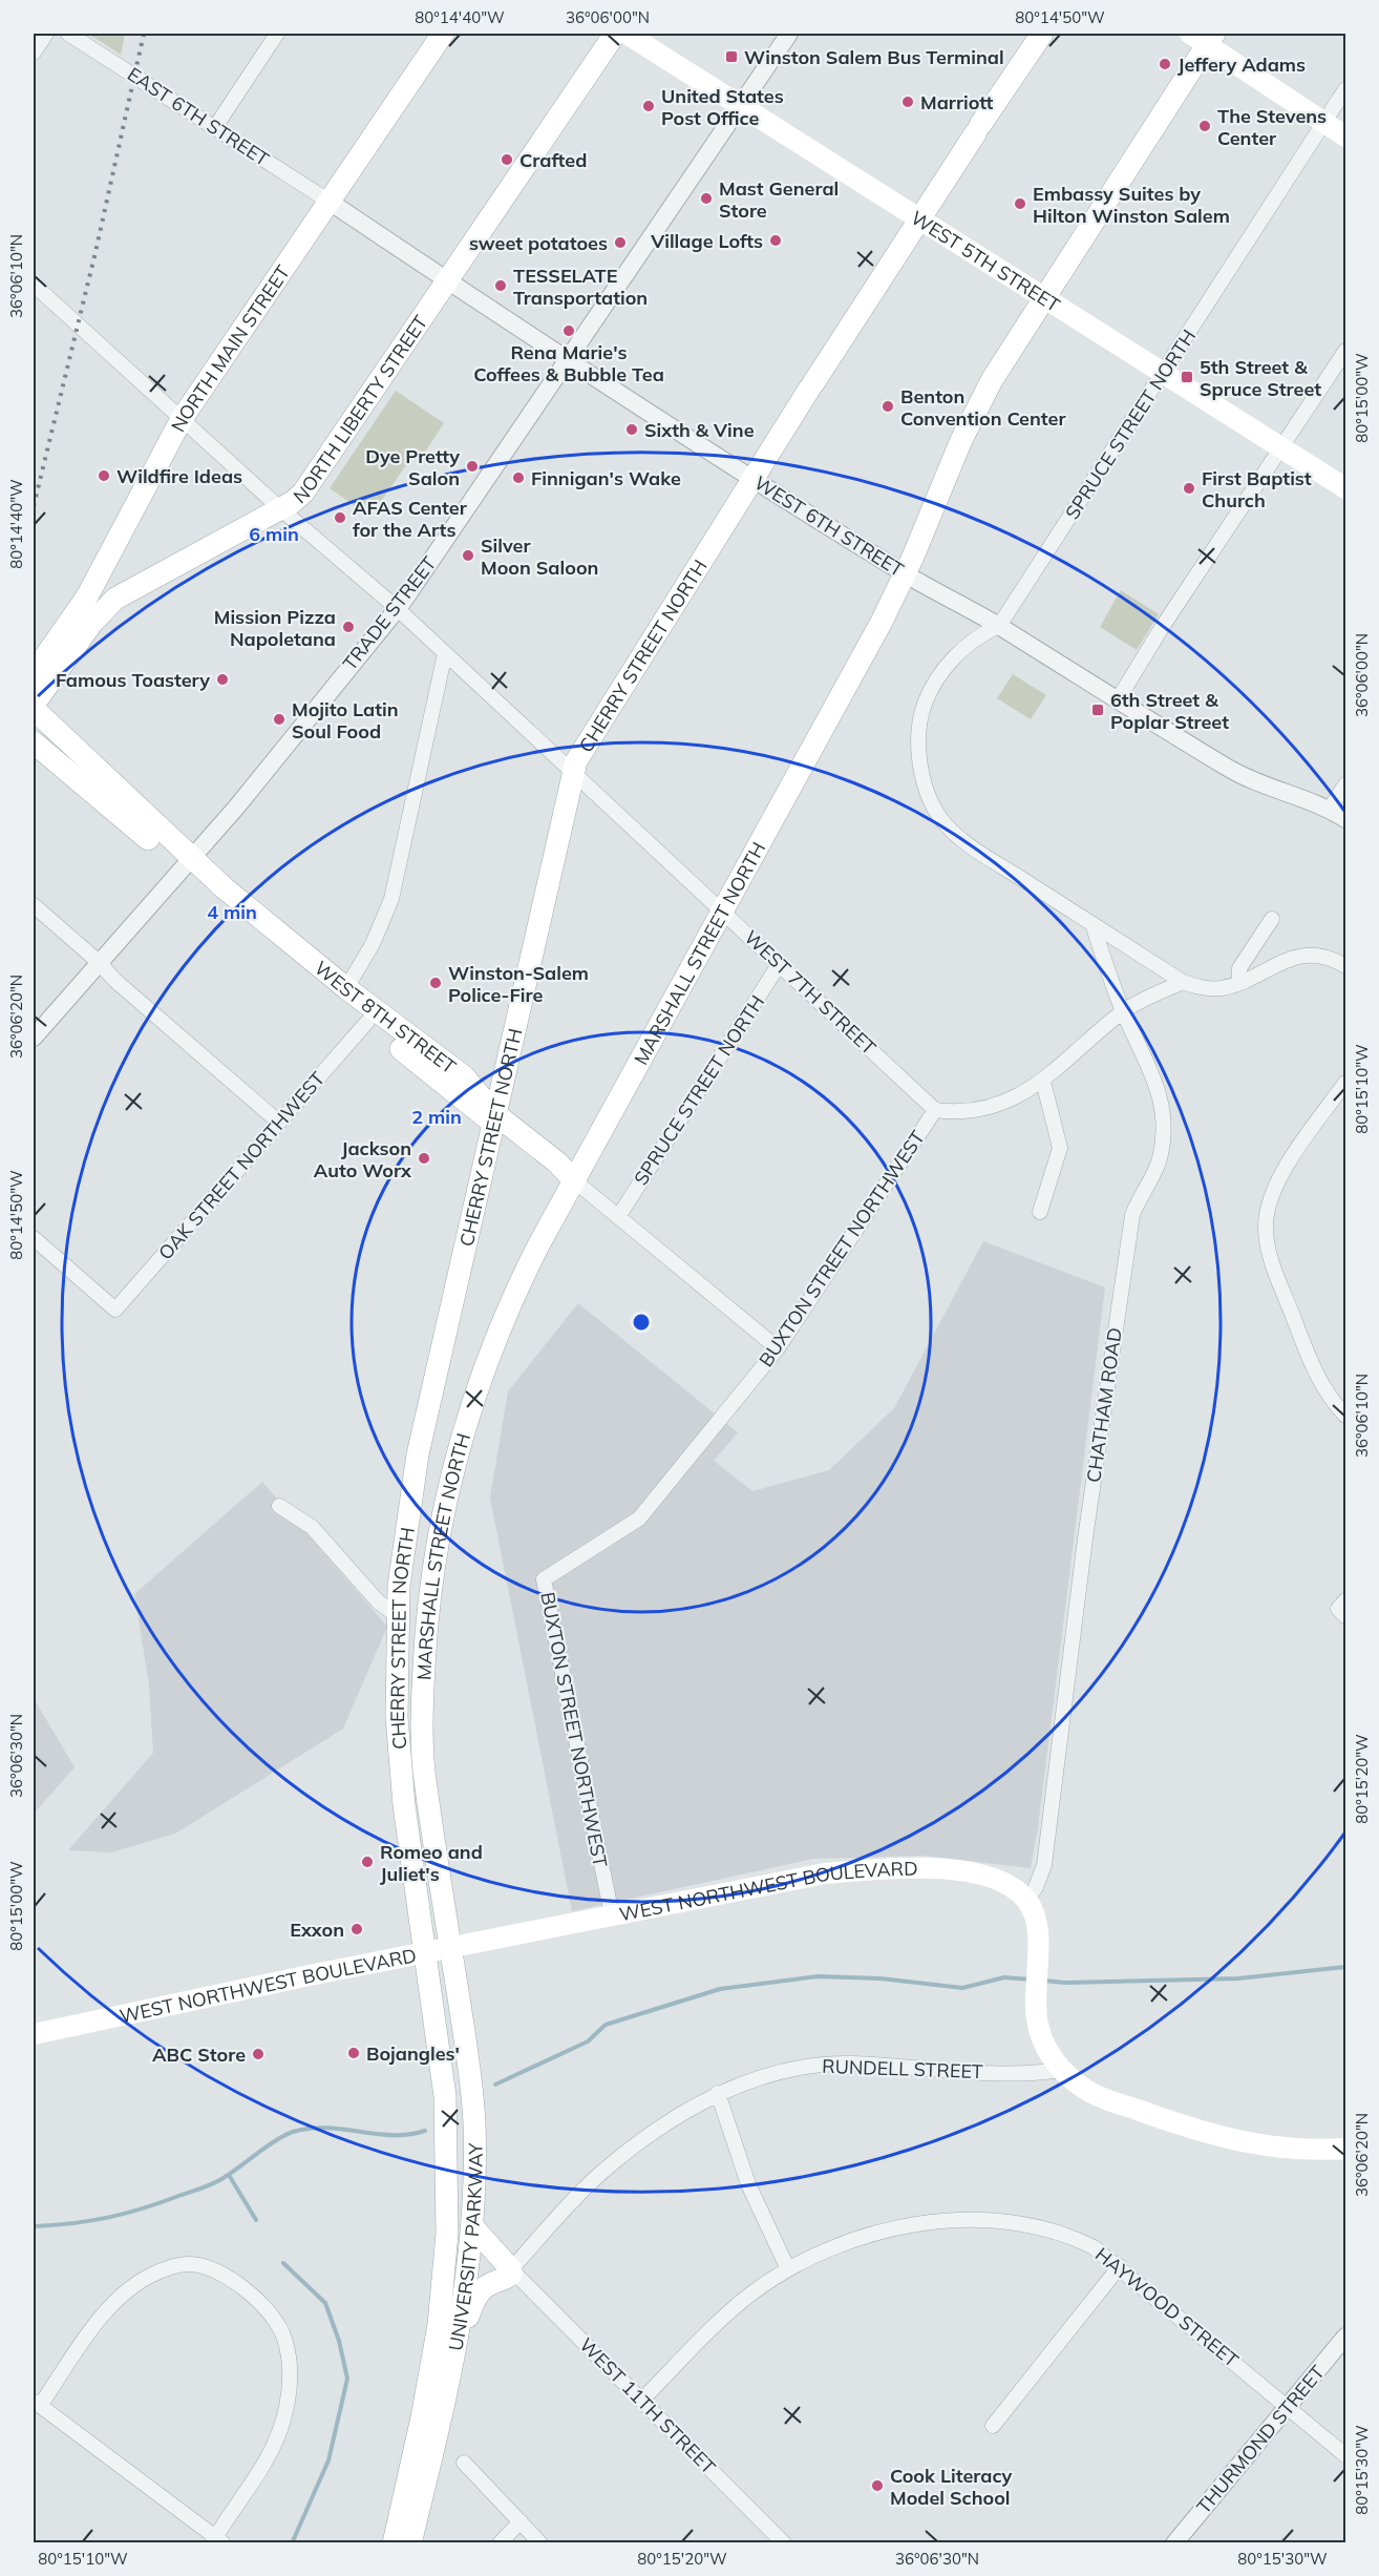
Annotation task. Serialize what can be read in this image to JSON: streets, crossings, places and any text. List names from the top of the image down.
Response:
{
  "streets": {
    "main road": [
      "WEST 5TH STREET",
      "NORTH MAIN STREET",
      "NORTH LIBERTY STREET",
      "CHERRY STREET NORTH",
      "MARSHALL STREET NORTH",
      "WEST 8TH STREET",
      "WEST NORTHWEST BOULEVARD",
      "UNIVERSITY PARKWAY"
    ],
    "street": [
      "EAST 6TH STREET",
      "SPRUCE STREET NORTH",
      "WEST 6TH STREET",
      "TRADE STREET",
      "WEST 7TH STREET",
      "OAK STREET NORTHWEST",
      "BUXTON STREET NORTHWEST",
      "CHATHAM ROAD",
      "RUNDELL STREET",
      "HAYWOOD STREET",
      "WEST 11TH STREET",
      "THURMOND STREET"
    ]
  },
  "crossings": [
    ["EAST 6TH STREET", "NORTH MAIN STREET"],
    ["EAST 6TH STREET", "WEST 6TH STREET"],
    ["WEST 5TH STREET", "SPRUCE STREET NORTH"],
    ["WEST 5TH STREET", "TRADE STREET"],
    ["WEST 5TH STREET", "CHERRY STREET NORTH"],
    ["WEST 5TH STREET", "MARSHALL STREET NORTH"],
    ["NORTH MAIN STREET", "WEST 6TH STREET"],
    ["NORTH MAIN STREET", "WEST 7TH STREET"],
    ["NORTH LIBERTY STREET", "WEST 6TH STREET"],
    ["NORTH LIBERTY STREET", "WEST 7TH STREET"],
    ["SPRUCE STREET NORTH", "WEST 6TH STREET"],
    ["SPRUCE STREET NORTH", "WEST 7TH STREET"],
    ["SPRUCE STREET NORTH", "WEST 8TH STREET"],
    ["SPRUCE STREET NORTH", "BUXTON STREET NORTHWEST"],
    ["SPRUCE STREET NORTH", "CHATHAM ROAD"],
    ["WEST 6TH STREET", "TRADE STREET"],
    ["WEST 6TH STREET", "CHERRY STREET NORTH"],
    ["WEST 6TH STREET", "MARSHALL STREET NORTH"],
    ["TRADE STREET", "WEST 7TH STREET"],
    ["TRADE STREET", "WEST 8TH STREET"],
    ["CHERRY STREET NORTH", "WEST 7TH STREET"],
    ["CHERRY STREET NORTH", "WEST 8TH STREET"],
    ["CHERRY STREET NORTH", "WEST NORTHWEST BOULEVARD"],
    ["CHERRY STREET NORTH", "UNIVERSITY PARKWAY"],
    ["MARSHALL STREET NORTH", "WEST 7TH STREET"],
    ["MARSHALL STREET NORTH", "WEST 8TH STREET"],
    ["MARSHALL STREET NORTH", "WEST NORTHWEST BOULEVARD"],
    ["MARSHALL STREET NORTH", "UNIVERSITY PARKWAY"],
    ["WEST 7TH STREET", "BUXTON STREET NORTHWEST"],
    ["WEST 8TH STREET", "OAK STREET NORTHWEST"],
    ["WEST 8TH STREET", "BUXTON STREET NORTHWEST"],
    ["BUXTON STREET NORTHWEST", "CHATHAM ROAD"],
    ["BUXTON STREET NORTHWEST", "WEST NORTHWEST BOULEVARD"],
    ["CHATHAM ROAD", "WEST NORTHWEST BOULEVARD"],
    ["WEST NORTHWEST BOULEVARD", "UNIVERSITY PARKWAY"],
    ["RUNDELL STREET", "WEST 11TH STREET"],
    ["HAYWOOD STREET", "WEST 11TH STREET"],
    ["HAYWOOD STREET", "THURMOND STREET"]
  ],
  "places": {
    "transit": ["Winston Salem Bus Terminal", "5th Street & Spruce Street", "6th Street & Poplar Street"],
    "other": [
      "Jeffery Adams",
      "Marriott",
      "United States Post Office",
      "The Stevens Center",
      "Crafted",
      "Mast General Store",
      "Embassy Suites by Hilton Winston Salem",
      "Village Lofts",
      "sweet potatoes",
      "TESSELATE Transportation",
      "Rena Marie's Coffees & Bubble Tea",
      "Benton Convention Center",
      "Sixth & Vine",
      "Dye Pretty Salon",
      "Wildfire Ideas",
      "Finnigan's Wake",
      "First Baptist Church",
      "AFAS Center for the Arts",
      "Silver Moon Saloon",
      "Mission Pizza Napoletana",
      "Famous Toastery",
      "Mojito Latin Soul Food",
      "Winston-Salem Police-Fire",
      "Jackson Auto Worx",
      "Romeo and Juliet's",
      "Exxon",
      "Bojangles'",
      "ABC Store",
      "Cook Literacy Model School"
    ]
  },
  "coordinates": [
    "80°14'40\"W",
    "36°06'00\"N",
    "80°14'50\"W",
    "36°06'10\"N",
    "80°15'00\"W",
    "36°06'20\"N",
    "80°15'10\"W",
    "36°06'30\"N",
    "80°15'20\"W",
    "80°15'30\"W"
  ],
  "rings": ["6 min", "4 min", "2 min"]
}
